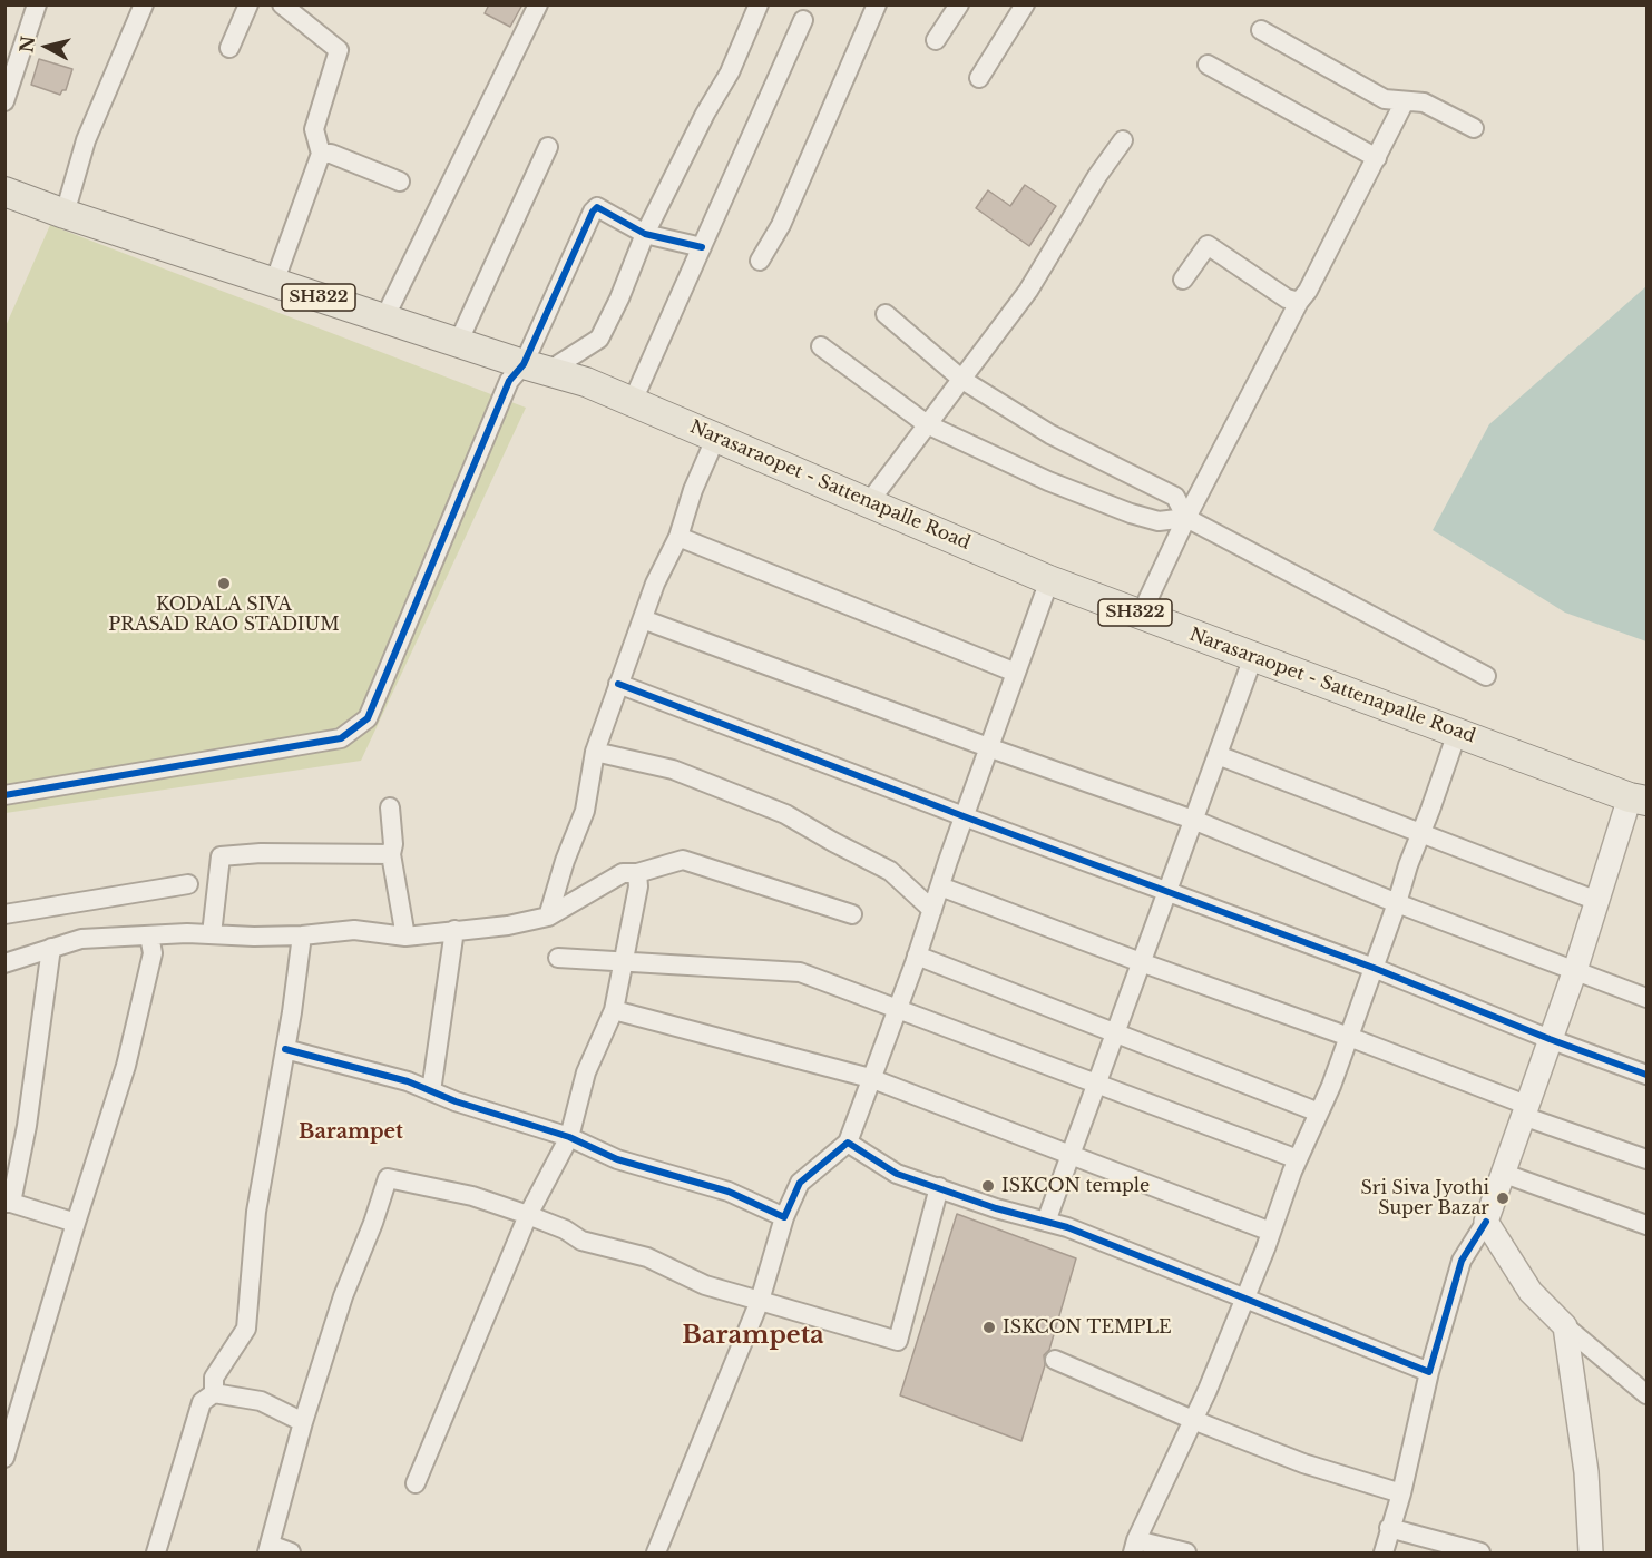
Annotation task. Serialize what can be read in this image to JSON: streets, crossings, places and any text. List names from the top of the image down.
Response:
{
  "streets": {
    "main road": ["SH322", "Narasaraopet - Sattenapalle Road"]
  },
  "districts": ["Barampet", "Barampeta"],
  "places": [
    "KODALA SIVA PRASAD RAO STADIUM",
    "ISKCON temple",
    "Sri Siva Jyothi Super Bazar",
    "ISKCON TEMPLE"
  ],
  "north": "left"
}
